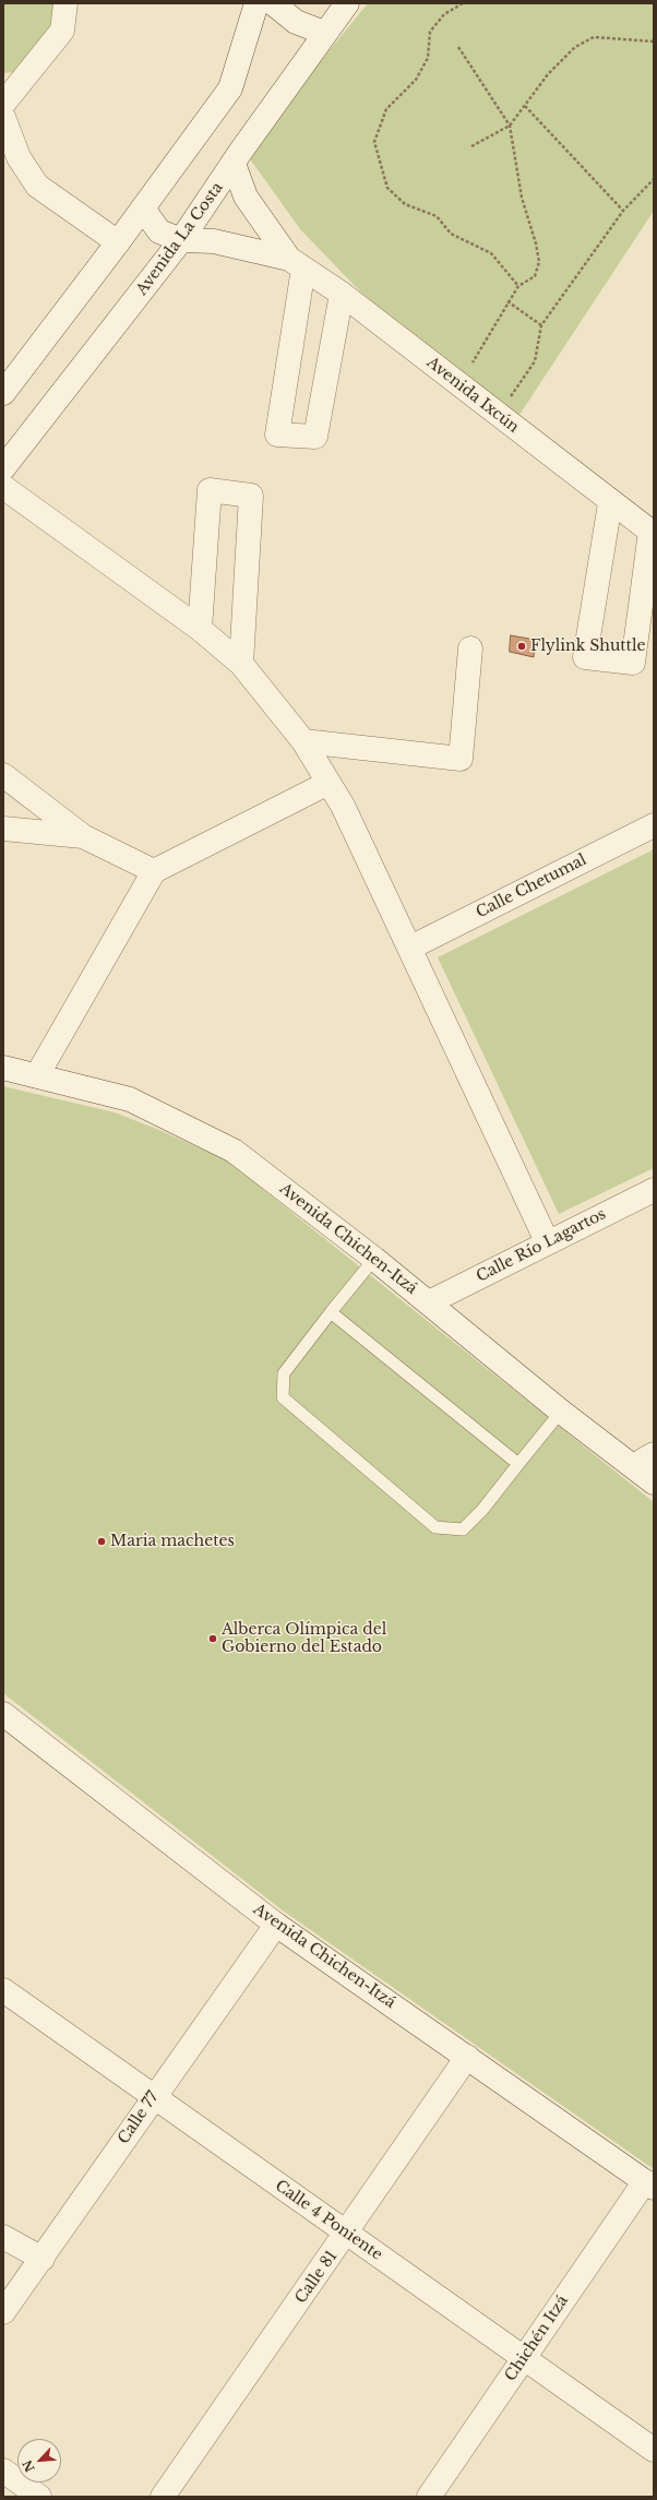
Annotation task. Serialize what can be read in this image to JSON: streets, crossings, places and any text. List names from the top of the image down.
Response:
{
  "streets": {
    "street": [
      "Avenida La Costa",
      "Avenida Ixcún",
      "Calle Chetumal",
      "Avenida Chichen-Itzá",
      "Calle Río Lagartos",
      "Calle 77",
      "Calle 4 Poniente",
      "Calle 81",
      "Chichén Itzá"
    ]
  },
  "crossings": [
    ["Avenida La Costa", "Avenida Ixcún"],
    ["Avenida Chichen-Itzá", "Calle Río Lagartos"],
    ["Avenida Chichen-Itzá", "Calle 77"],
    ["Avenida Chichen-Itzá", "Calle 81"],
    ["Avenida Chichen-Itzá", "Chichén Itzá"],
    ["Calle 77", "Calle 4 Poniente"],
    ["Calle 4 Poniente", "Calle 81"],
    ["Calle 4 Poniente", "Chichén Itzá"]
  ],
  "places": ["Flylink Shuttle", "Maria machetes", "Alberca Olímpica del Gobierno del Estado"],
  "north": "bottom left"
}
